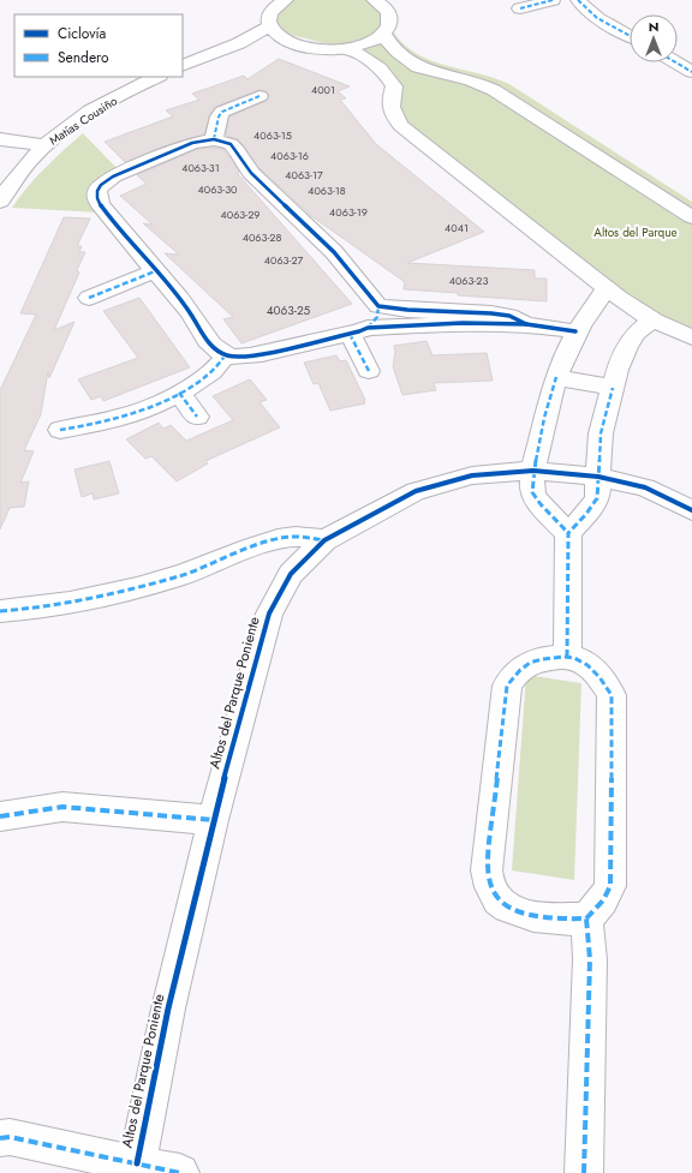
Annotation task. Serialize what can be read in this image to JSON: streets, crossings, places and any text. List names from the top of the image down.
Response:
{
  "streets": {
    "street": ["Matías Cousiño", "Altos del Parque Poniente"]
  },
  "parks": ["Altos del Parque"],
  "house_numbers": [
    "4001",
    "4063-15",
    "4063-16",
    "4063-31",
    "4063-17",
    "4063-30",
    "4063-18",
    "4063-19",
    "4063-29",
    "4041",
    "4063-28",
    "4063-27",
    "4063-23",
    "4063-25"
  ],
  "legend": ["Ciclovía", "Sendero"],
  "north": "top"
}
